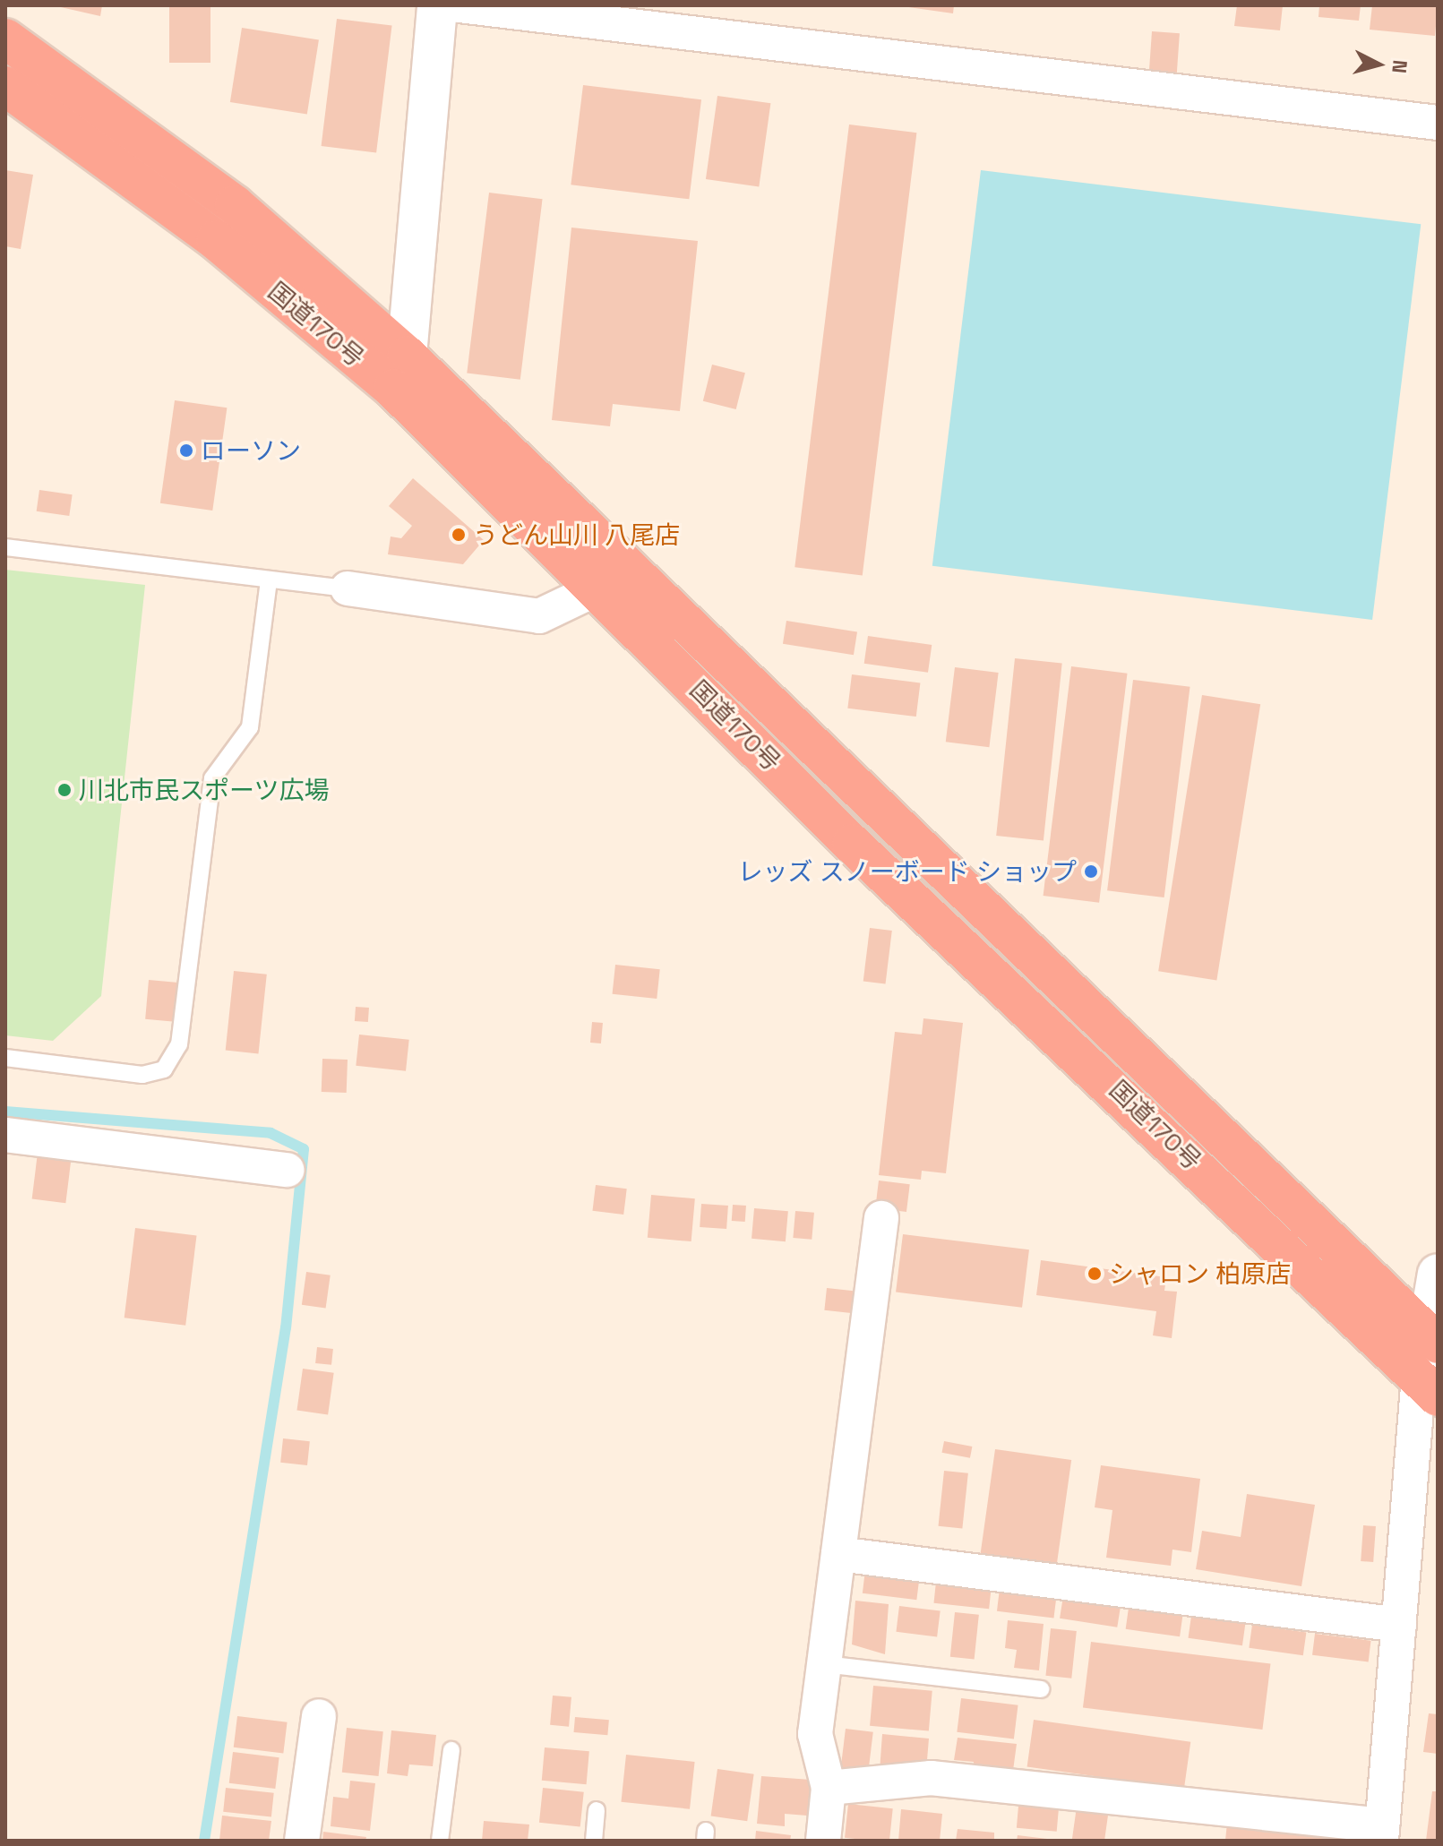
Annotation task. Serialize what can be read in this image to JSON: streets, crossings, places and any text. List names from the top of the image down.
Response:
{
  "streets": {
    "highway": ["国道170号"]
  },
  "places": [
    "ローソン",
    "うどん山川 八尾店",
    "川北市民スポーツ広場",
    "レッズ スノーボード ショップ",
    "シャロン 柏原店"
  ],
  "north": "right"
}
